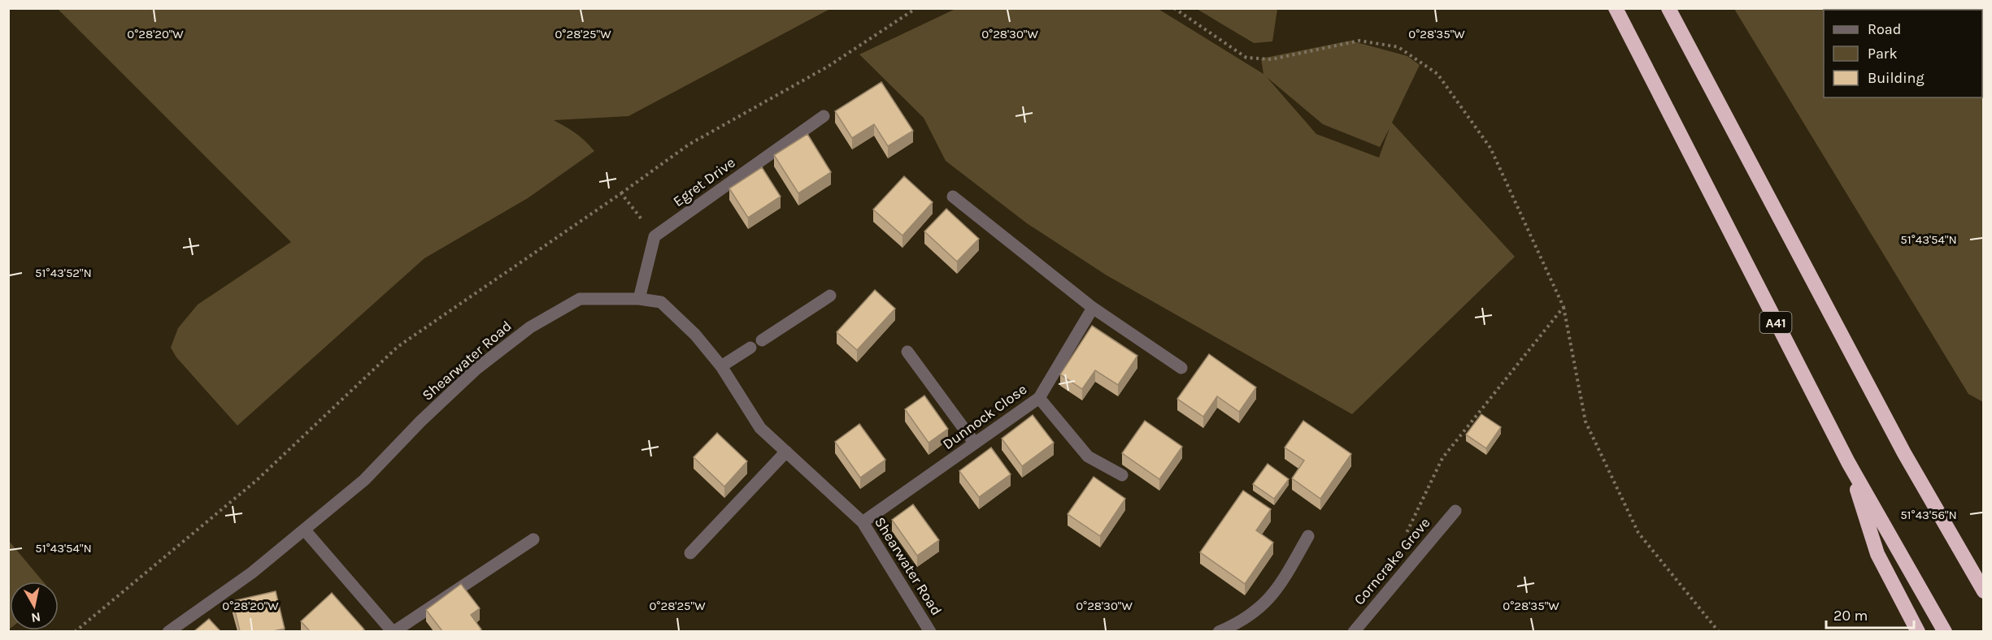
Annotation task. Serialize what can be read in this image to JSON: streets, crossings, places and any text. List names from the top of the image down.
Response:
{
  "streets": {
    "highway": ["A41"],
    "street": [
      "Egret Drive",
      "Shearwater Road",
      "Dunnock Close",
      "Corncrake Grove"
    ]
  },
  "crossings": [
    ["Shearwater Road", "Dunnock Close"]
  ],
  "legend": ["Road", "Park", "Building"],
  "scale_bar": "20 m",
  "north": "bottom",
  "coordinates": [
    "0°28'20\"W",
    "0°28'25\"W",
    "0°28'35\"W",
    "0°28'30\"W",
    "51°43'54\"N",
    "51°43'52\"N",
    "51°43'56\"N"
  ]
}
